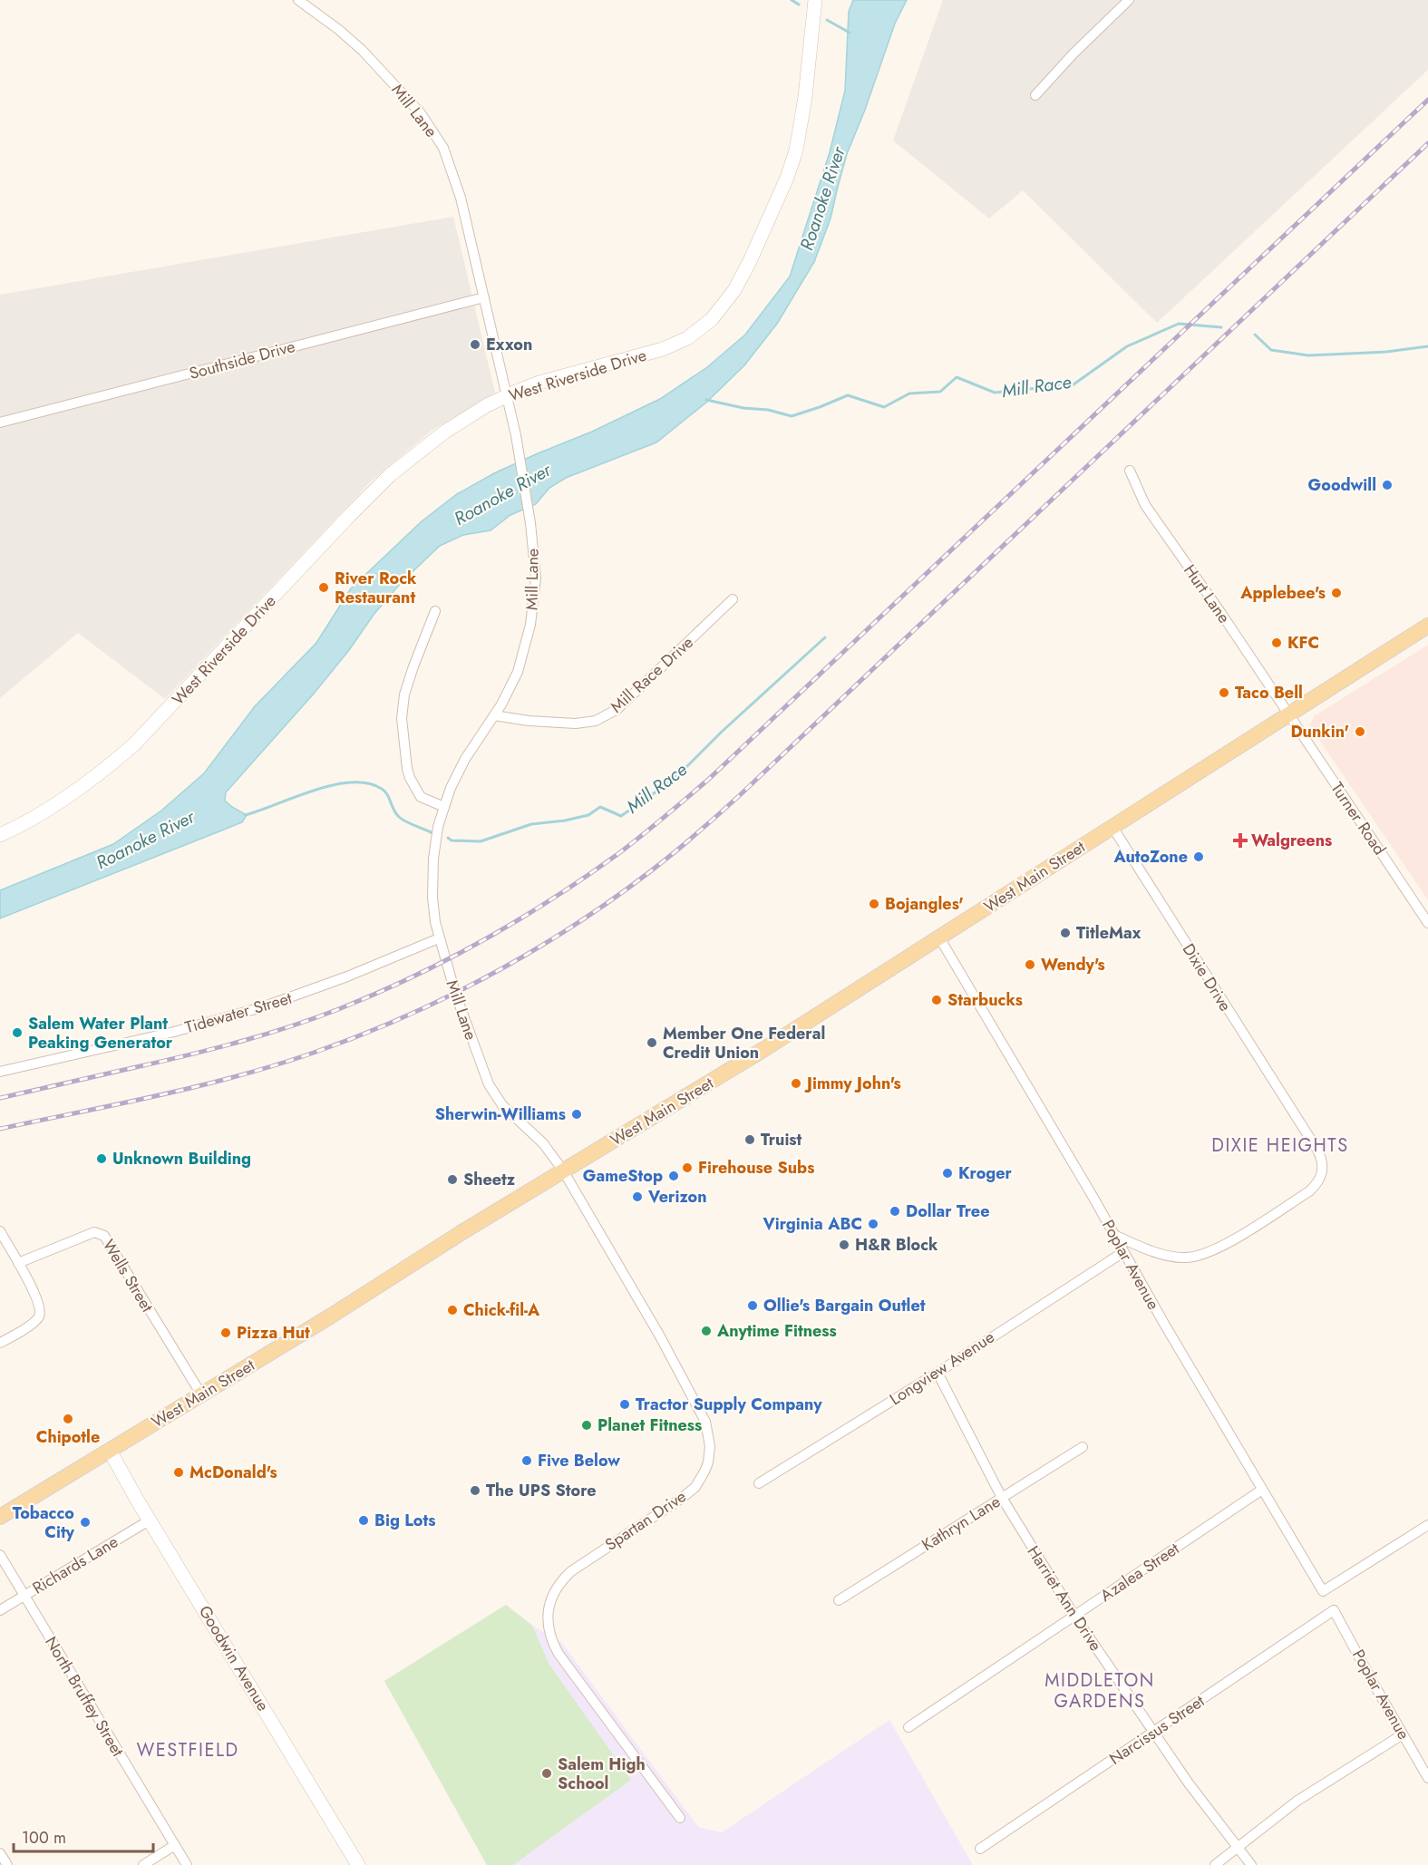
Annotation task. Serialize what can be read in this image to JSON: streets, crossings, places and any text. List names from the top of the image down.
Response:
{
  "streets": {
    "main road": ["West Main Street"],
    "street": [
      "Mill Lane",
      "Southside Drive",
      "West Riverside Drive",
      "Hurt Lane",
      "Mill Race Drive",
      "Turner Road",
      "Dixie Drive",
      "Tidewater Street",
      "Poplar Avenue",
      "Wells Street",
      "Longview Avenue",
      "Spartan Drive",
      "Kathryn Lane",
      "Richards Lane",
      "Azalea Street",
      "Harriet Ann Drive",
      "Goodwin Avenue",
      "North Bruffey Street",
      "Narcissus Street"
    ]
  },
  "crossings": [
    ["Mill Lane", "Southside Drive"],
    ["Mill Lane", "West Riverside Drive"],
    ["Mill Lane", "Mill Race Drive"],
    ["Mill Lane", "West Main Street"],
    ["Mill Lane", "Tidewater Street"],
    ["Mill Lane", "Spartan Drive"],
    ["Hurt Lane", "Turner Road"],
    ["Hurt Lane", "West Main Street"],
    ["Turner Road", "West Main Street"],
    ["West Main Street", "Dixie Drive"],
    ["West Main Street", "Poplar Avenue"],
    ["West Main Street", "Wells Street"],
    ["West Main Street", "Spartan Drive"],
    ["West Main Street", "Goodwin Avenue"],
    ["Dixie Drive", "Poplar Avenue"],
    ["Poplar Avenue", "Longview Avenue"],
    ["Poplar Avenue", "Azalea Street"],
    ["Poplar Avenue", "Narcissus Street"],
    ["Longview Avenue", "Harriet Ann Drive"],
    ["Kathryn Lane", "Harriet Ann Drive"],
    ["Richards Lane", "Goodwin Avenue"],
    ["Richards Lane", "North Bruffey Street"],
    ["Azalea Street", "Harriet Ann Drive"],
    ["Harriet Ann Drive", "Narcissus Street"]
  ],
  "districts": ["DIXIE HEIGHTS", "MIDDLETON GARDENS", "WESTFIELD"],
  "water": ["Roanoke River", "Mill Race"],
  "places": {
    "other": [
      "Exxon",
      "Goodwill",
      "River Rock Restaurant",
      "Applebee's",
      "KFC",
      "Taco Bell",
      "Dunkin'",
      "AutoZone",
      "Bojangles'",
      "TitleMax",
      "Wendy's",
      "Starbucks",
      "Salem Water Plant Peaking Generator",
      "Member One Federal Credit Union",
      "Jimmy John's",
      "Sherwin-Williams",
      "Truist",
      "Unknown Building",
      "Firehouse Subs",
      "Kroger",
      "GameStop",
      "Sheetz",
      "Verizon",
      "Dollar Tree",
      "Virginia ABC",
      "H&R Block",
      "Ollie's Bargain Outlet",
      "Chick-fil-A",
      "Anytime Fitness",
      "Pizza Hut",
      "Tractor Supply Company",
      "Chipotle",
      "Planet Fitness",
      "Five Below",
      "McDonald's",
      "The UPS Store",
      "Big Lots",
      "Tobacco City",
      "Salem High School"
    ],
    "health": ["Walgreens"]
  },
  "scale_bar": "100 m"
}
